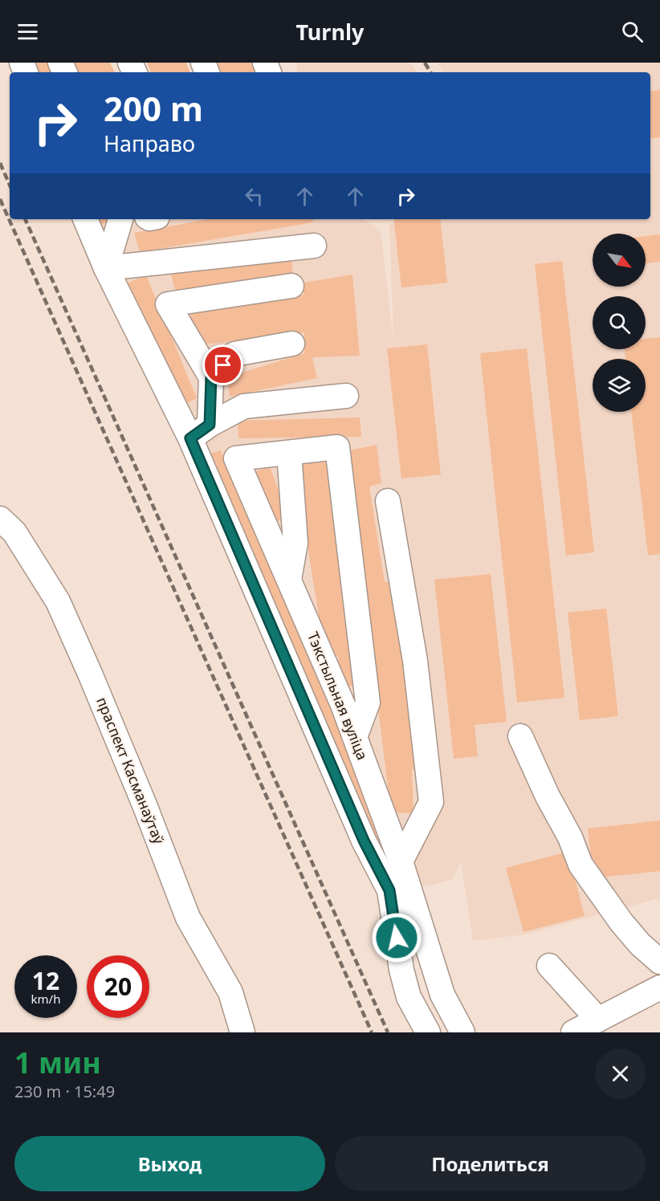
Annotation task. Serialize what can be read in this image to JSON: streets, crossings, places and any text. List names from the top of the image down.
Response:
{
  "streets": {
    "street": ["Тэкстыльная вуліца", "праспект Касманаўтаў"]
  },
  "north": "bottom right",
  "page": {
    "header": "Turnly",
    "turn": ["200 m", "Направо"],
    "speed": "12 km/h",
    "limit": "20",
    "heading": ["1 мин", "230 m · 15:49"],
    "buttons": ["Выход", "Поделиться"]
  }
}
